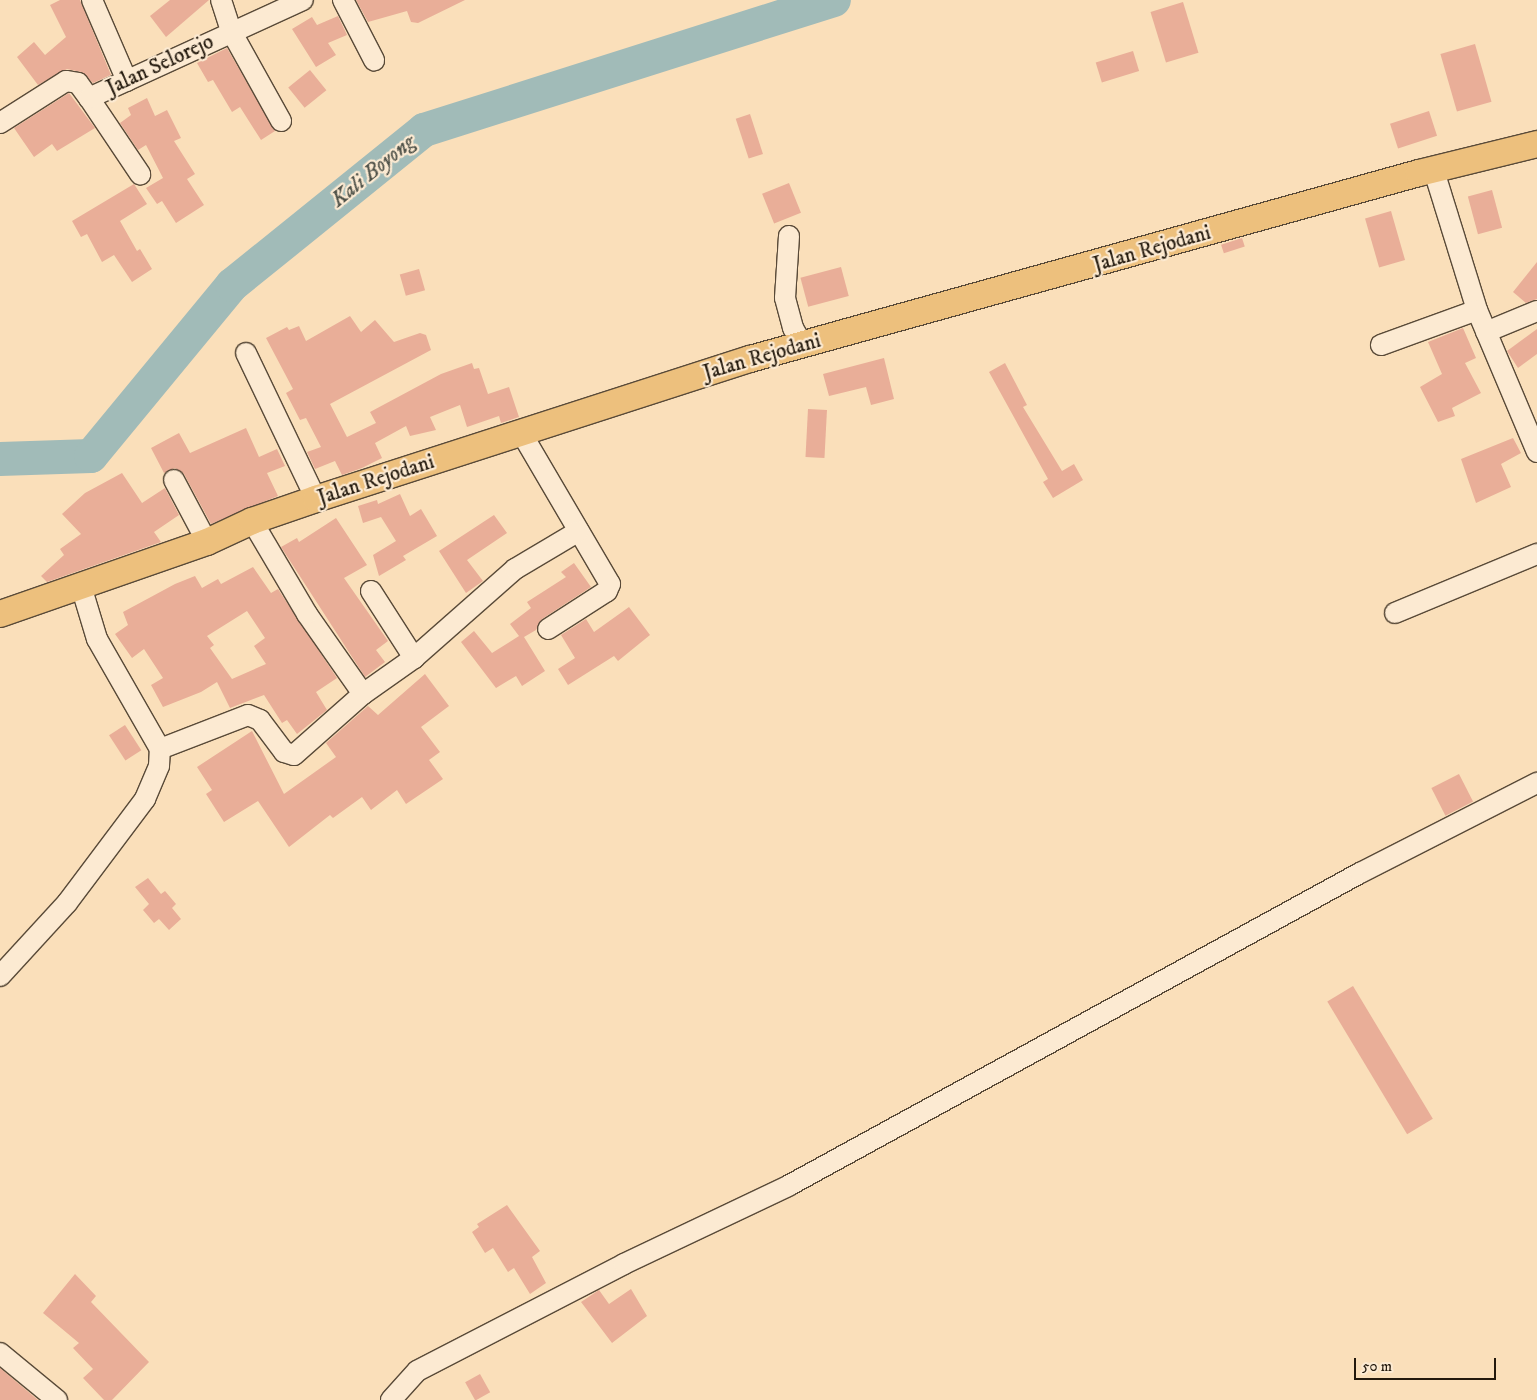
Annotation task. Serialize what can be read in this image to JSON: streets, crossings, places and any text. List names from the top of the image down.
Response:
{
  "streets": {
    "main road": ["Jalan Rejodani"],
    "street": ["Jalan Selorejo"]
  },
  "water": ["Kali Boyong"],
  "scale_bar": "50 m"
}
